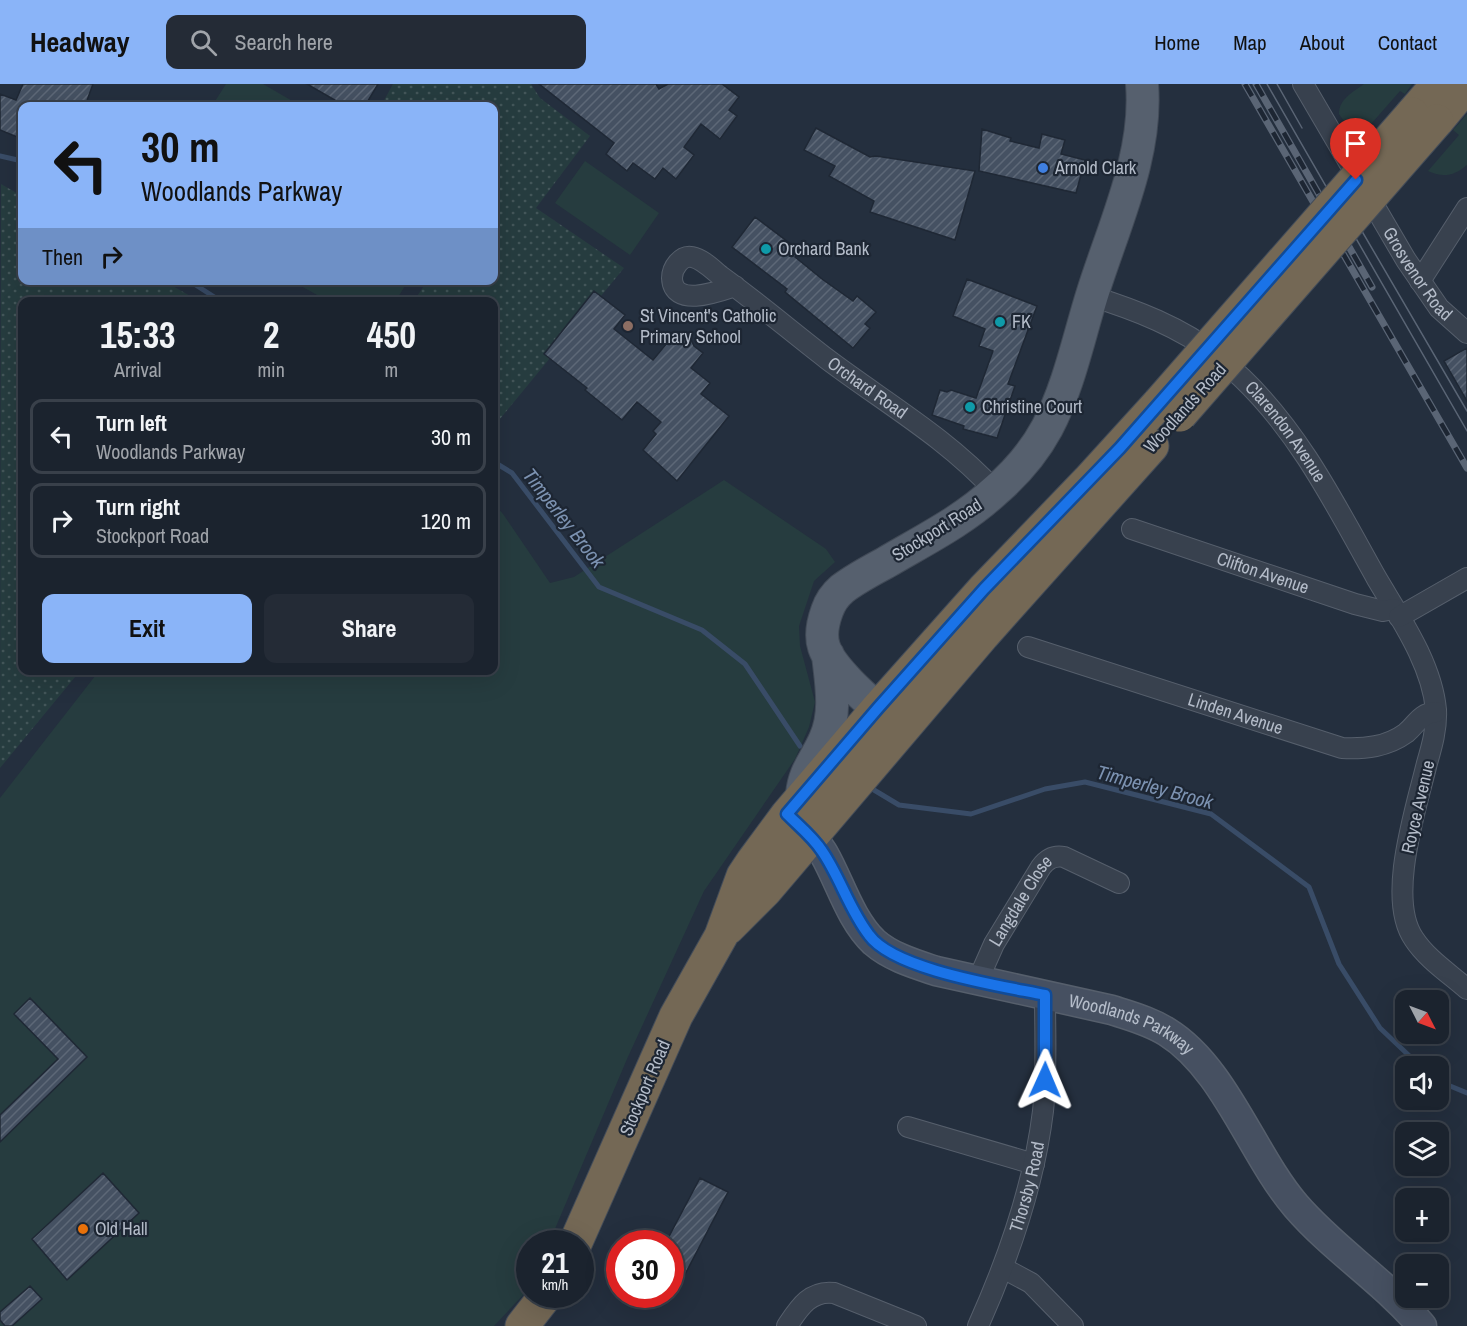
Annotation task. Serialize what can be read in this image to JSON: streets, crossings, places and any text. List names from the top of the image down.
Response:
{
  "streets": {
    "highway": ["Woodlands Road", "Stockport Road"],
    "street": [
      "Grosvenor Road",
      "Orchard Road",
      "Clarendon Avenue",
      "Clifton Avenue",
      "Linden Avenue",
      "Royce Avenue",
      "Langdale Close",
      "Woodlands Parkway",
      "Thorsby Road"
    ]
  },
  "crossings": [
    ["Orchard Road", "Stockport Road"],
    ["Woodlands Road", "Stockport Road"],
    ["Clarendon Avenue", "Stockport Road"],
    ["Clarendon Avenue", "Clifton Avenue"],
    ["Clarendon Avenue", "Royce Avenue"],
    ["Stockport Road", "Woodlands Parkway"],
    ["Clifton Avenue", "Royce Avenue"],
    ["Linden Avenue", "Royce Avenue"],
    ["Langdale Close", "Woodlands Parkway"],
    ["Woodlands Parkway", "Thorsby Road"]
  ],
  "water": ["Timperley Brook"],
  "places": [
    "Arnold Clark",
    "Orchard Bank",
    "FK",
    "St Vincent's Catholic Primary School",
    "Christine Court",
    "Old Hall"
  ],
  "north": "bottom right",
  "page": {
    "header": "Headway",
    "search": "Search here",
    "nav": [
      "Home",
      "Map",
      "About",
      "Contact"
    ],
    "turn": ["30 m", "Woodlands Parkway"],
    "then": "Then",
    "eta": [
      "15:33",
      "Arrival",
      "2",
      "min",
      "450",
      "m"
    ],
    "list": [
      {
        "name": "Turn left",
        "note": "Woodlands Parkway",
        "value": "30 m"
      },
      {
        "name": "Turn right",
        "note": "Stockport Road",
        "value": "120 m"
      }
    ],
    "buttons": ["Exit", "Share"],
    "map_buttons": ["+", "−"],
    "speed": "21 km/h",
    "limit": "30"
  }
}
